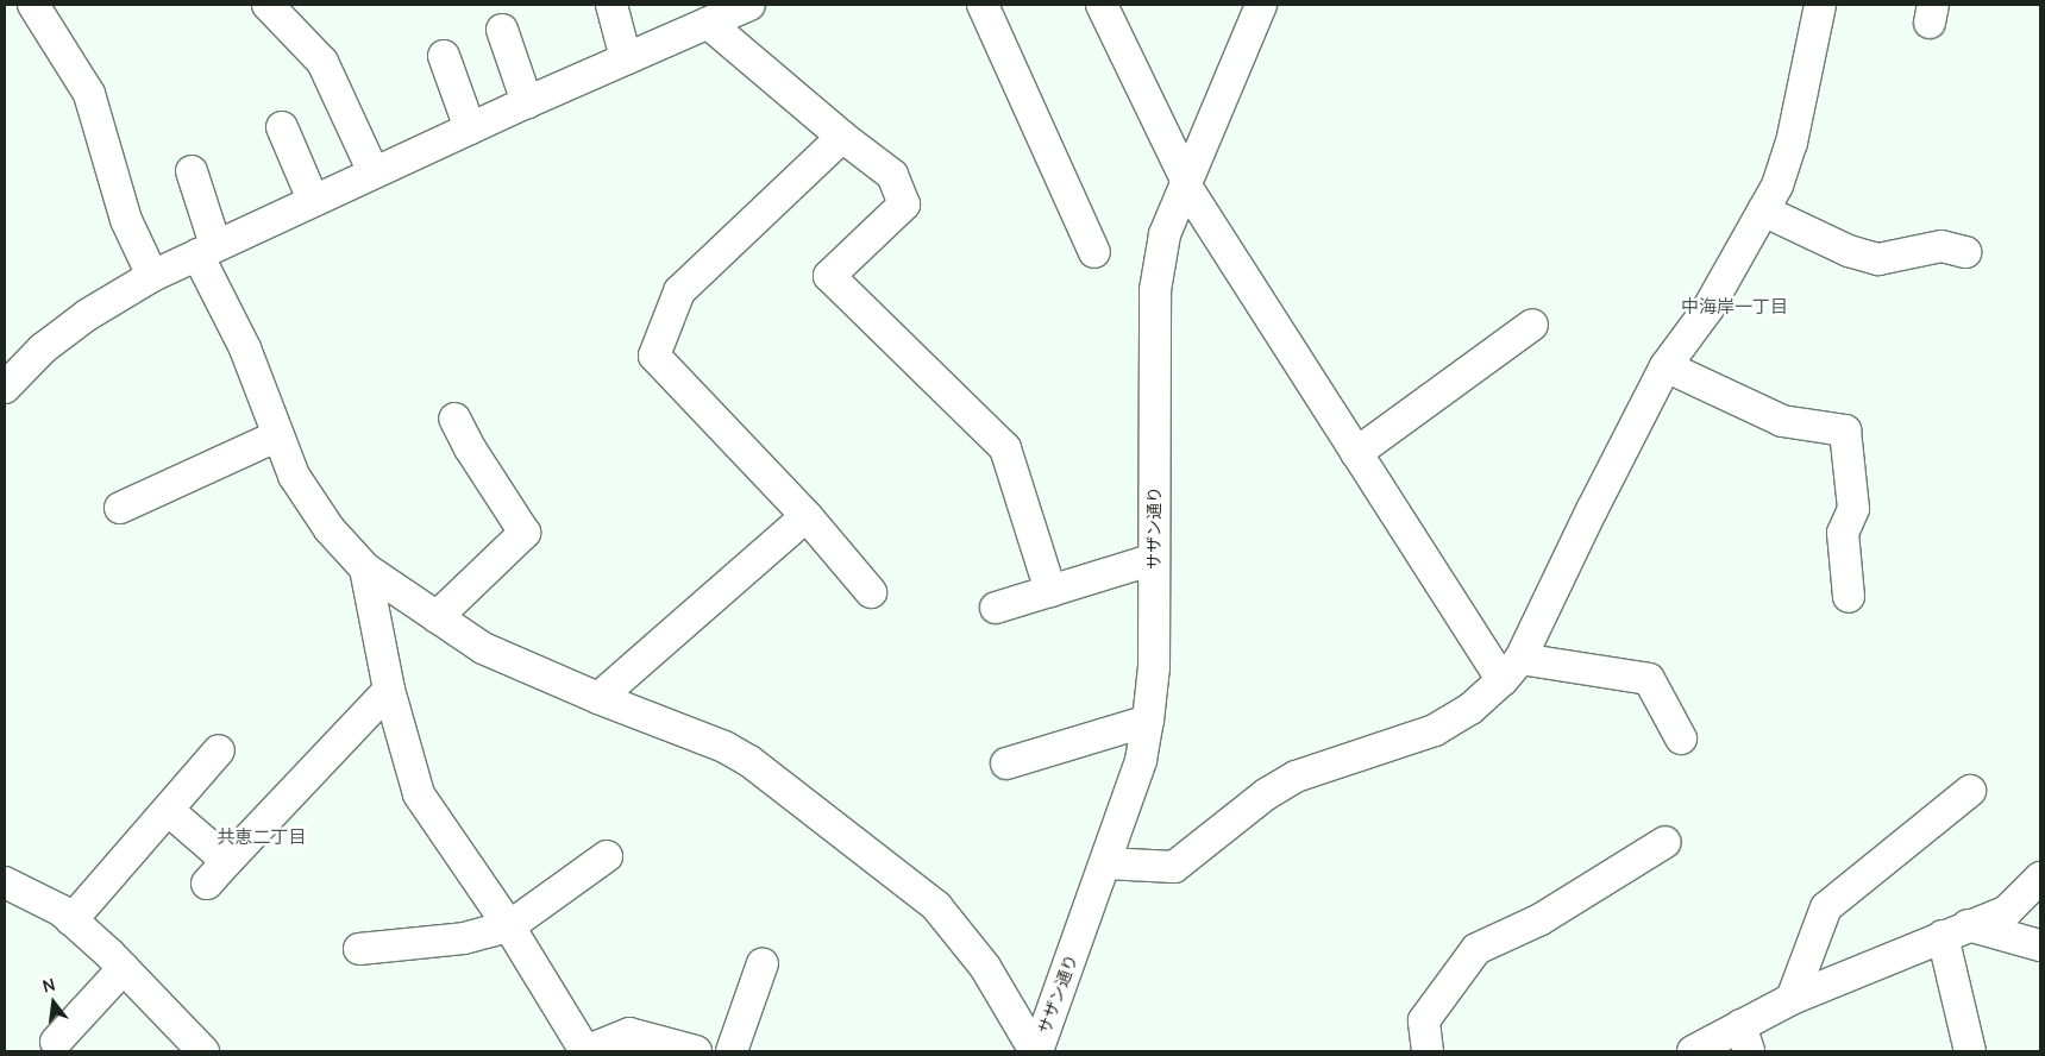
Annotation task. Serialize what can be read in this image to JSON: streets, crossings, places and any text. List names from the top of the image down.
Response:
{
  "streets": {
    "street": ["サザン通り"]
  },
  "districts": ["中海岸一丁目", "共恵二丁目"],
  "north": "top"
}
